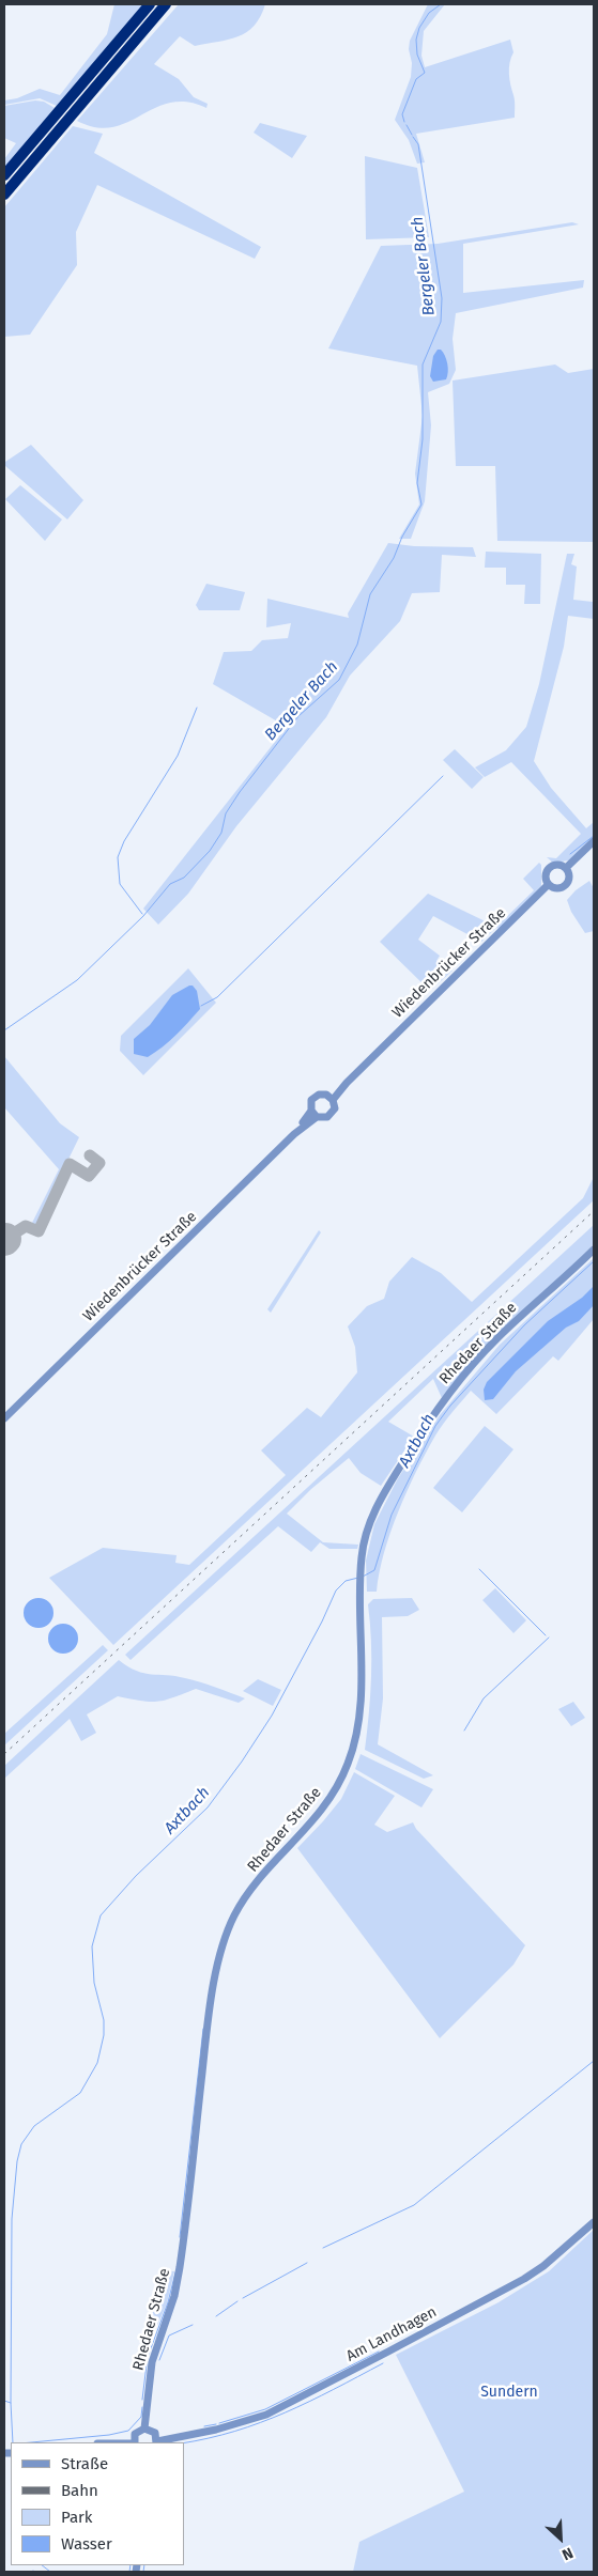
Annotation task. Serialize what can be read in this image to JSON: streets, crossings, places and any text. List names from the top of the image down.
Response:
{
  "streets": {
    "street": ["Wiedenbrücker Straße", "Rhedaer Straße", "Am Landhagen"]
  },
  "water": ["Bergeler Bach", "Axtbach"],
  "parks": ["Sundern"],
  "legend": [
    "Straße",
    "Bahn",
    "Park",
    "Wasser"
  ],
  "north": "bottom right"
}
